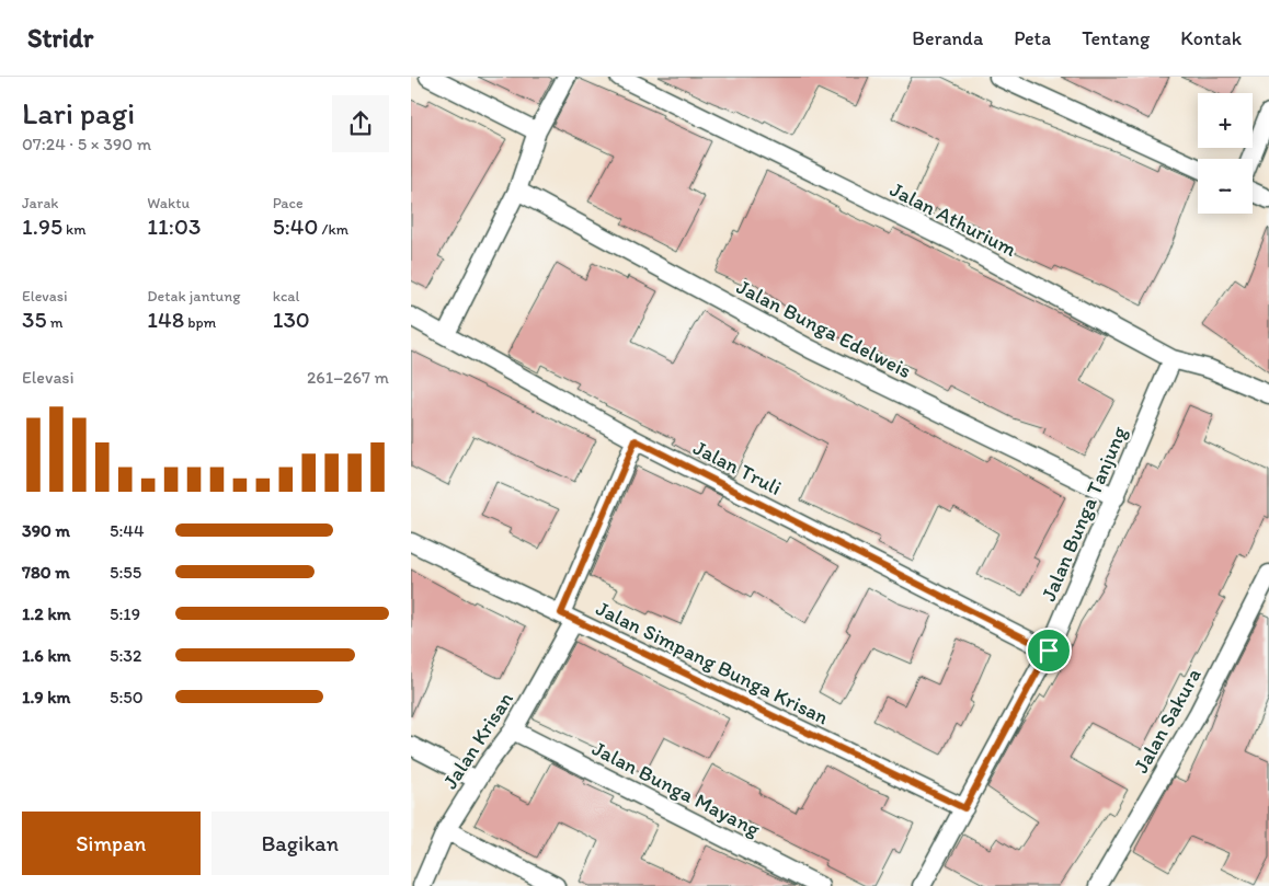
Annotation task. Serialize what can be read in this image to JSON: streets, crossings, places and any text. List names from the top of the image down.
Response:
{
  "streets": {
    "street": [
      "Jalan Athurium",
      "Jalan Bunga Edelweis",
      "Jalan Truli",
      "Jalan Bunga Tanjung",
      "Jalan Simpang Bunga Krisan",
      "Jalan Sakura",
      "Jalan Krisan",
      "Jalan Bunga Mayang"
    ]
  },
  "crossings": [
    ["Jalan Athurium", "Jalan Bunga Tanjung"],
    ["Jalan Bunga Edelweis", "Jalan Bunga Tanjung"],
    ["Jalan Truli", "Jalan Bunga Tanjung"],
    ["Jalan Truli", "Jalan Krisan"],
    ["Jalan Bunga Tanjung", "Jalan Simpang Bunga Krisan"],
    ["Jalan Simpang Bunga Krisan", "Jalan Krisan"],
    ["Jalan Krisan", "Jalan Bunga Mayang"]
  ],
  "page": {
    "header": "Stridr",
    "nav": [
      "Beranda",
      "Peta",
      "Tentang",
      "Kontak"
    ],
    "heading": ["Lari pagi", "07:24 · 5 × 390 m"],
    "map_buttons": ["+", "−"],
    "stats": [
      ["Jarak", "1.95 km"],
      ["Waktu", "11:03"],
      ["Pace", "5:40 /km"],
      ["Elevasi", "35 m"],
      ["Detak jantung", "148 bpm"],
      ["kcal", "130"]
    ],
    "chart": ["Elevasi", "261–267 m"],
    "list": [
      {
        "name": "390 m",
        "note": "5:44"
      },
      {
        "name": "780 m",
        "note": "5:55"
      },
      {
        "name": "1.2 km",
        "note": "5:19"
      },
      {
        "name": "1.6 km",
        "note": "5:32"
      },
      {
        "name": "1.9 km",
        "note": "5:50"
      }
    ],
    "buttons": ["Simpan", "Bagikan"]
  }
}
